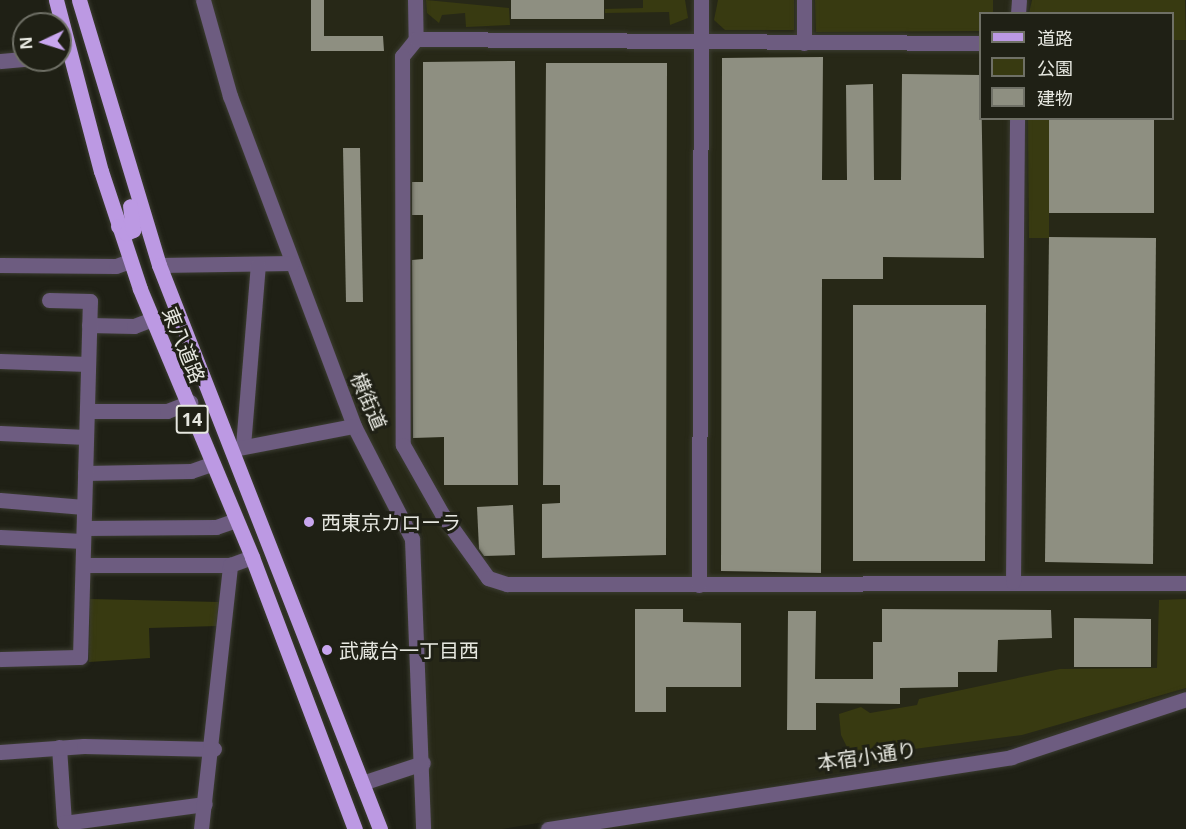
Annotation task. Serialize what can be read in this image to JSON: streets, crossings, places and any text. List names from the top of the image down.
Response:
{
  "streets": {
    "main road": ["東八道路", "14"],
    "street": ["横街道", "本宿小通り"]
  },
  "places": ["西東京カローラ", "武蔵台一丁目西"],
  "legend": ["道路", "公園", "建物"],
  "north": "left"
}
